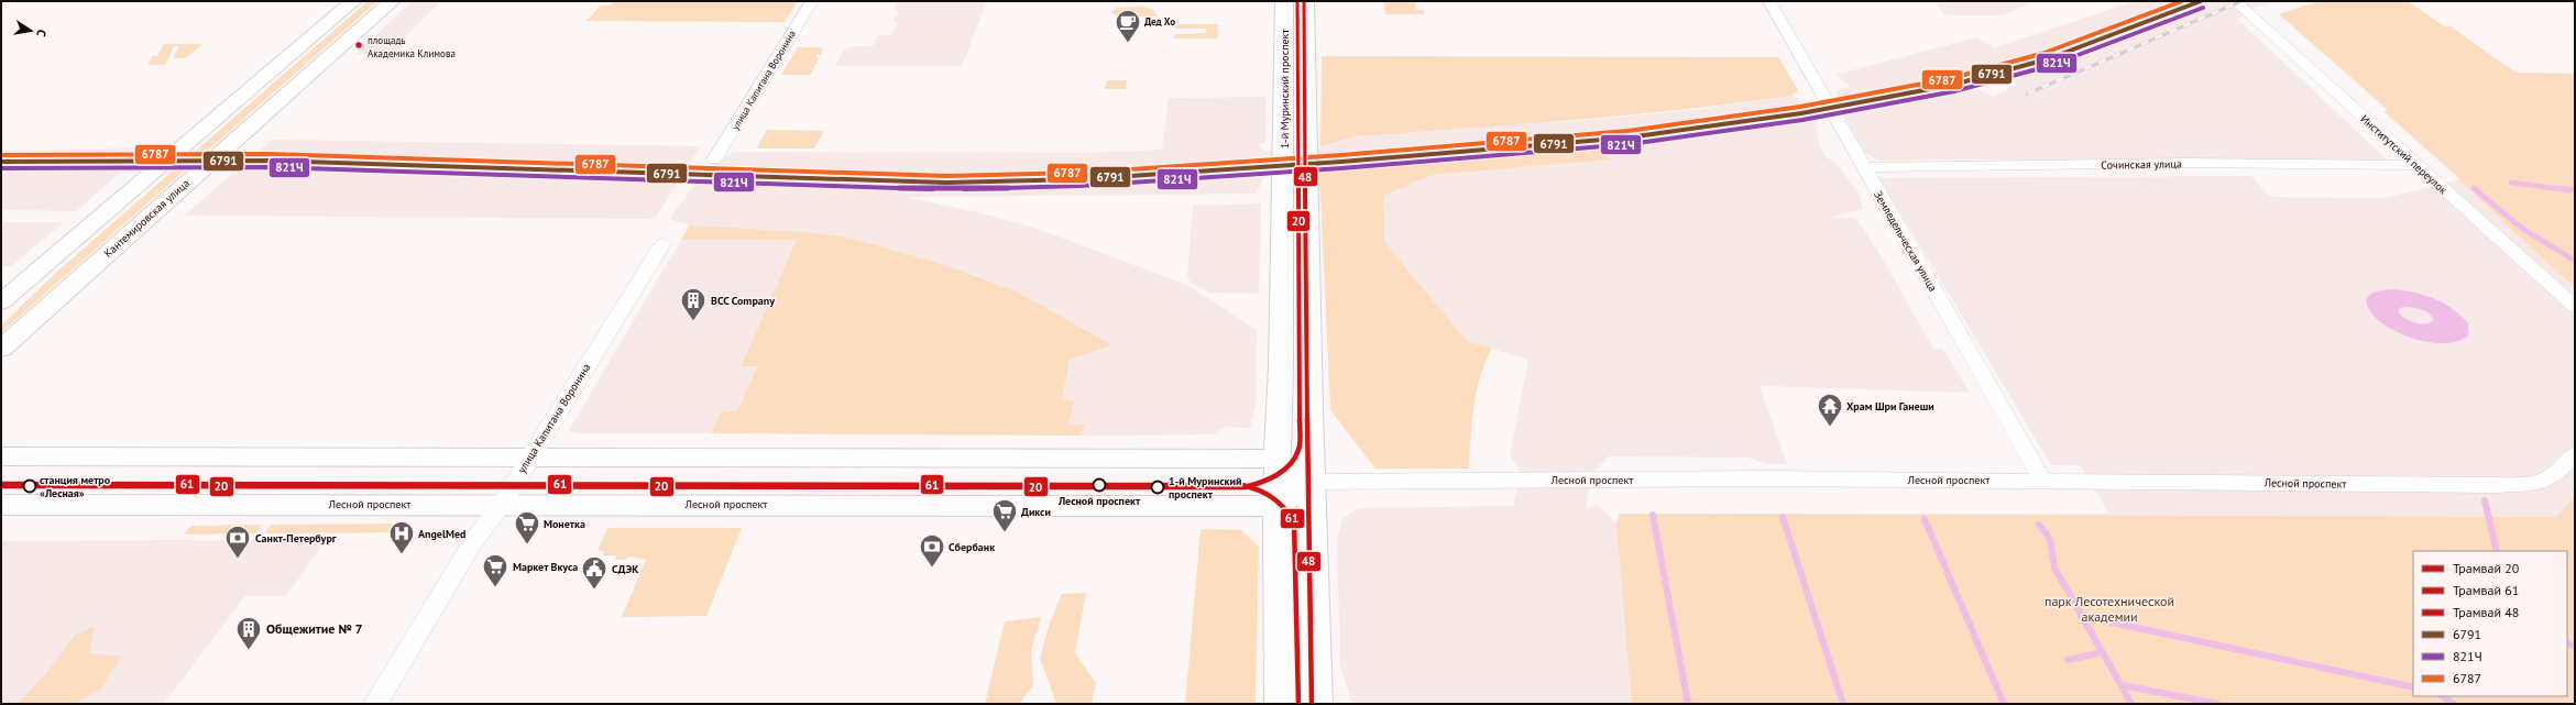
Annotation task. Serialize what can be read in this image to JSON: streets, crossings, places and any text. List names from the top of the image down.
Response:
{
  "streets": {
    "main road": ["1-й Муринский проспект", "Кантемировская улица", "Лесной проспект"],
    "street": [
      "улица Капитана Воронина",
      "Институтский переулок",
      "Сочинская улица",
      "Земледельческая улица"
    ]
  },
  "crossings": [
    ["улица Капитана Воронина", "Лесной проспект"],
    ["1-й Муринский проспект", "Лесной проспект"],
    ["Институтский переулок", "Сочинская улица"],
    ["Сочинская улица", "Земледельческая улица"],
    ["Земледельческая улица", "Лесной проспект"]
  ],
  "parks": ["парк Лесотехнической академии"],
  "places": {
    "cafe": ["Дед Хо"],
    "other": [
      "площадь Академика Климова",
      "Лесной проспект",
      "станция метро «Лесная»",
      "1-й Муринский проспект"
    ],
    "building": ["BCC Company", "Общежитие № 7"],
    "temple": ["Храм Шри Ганеши"],
    "supermarket": ["Дикси", "Монетка", "Маркет Вкуса"],
    "hospital": ["AngelMed"],
    "bank": ["Санкт-Петербург", "Сбербанк"],
    "public building": ["СДЭК"]
  },
  "lines": [
    "tram line 20",
    "tram line 48",
    "transit line 6791",
    "transit line 6787",
    "transit line 821Ч",
    "tram line 61"
  ],
  "legend": [
    "Трамвай 20",
    "Трамвай 61",
    "Трамвай 48",
    "6791",
    "821Ч",
    "6787"
  ],
  "north": "right"
}
